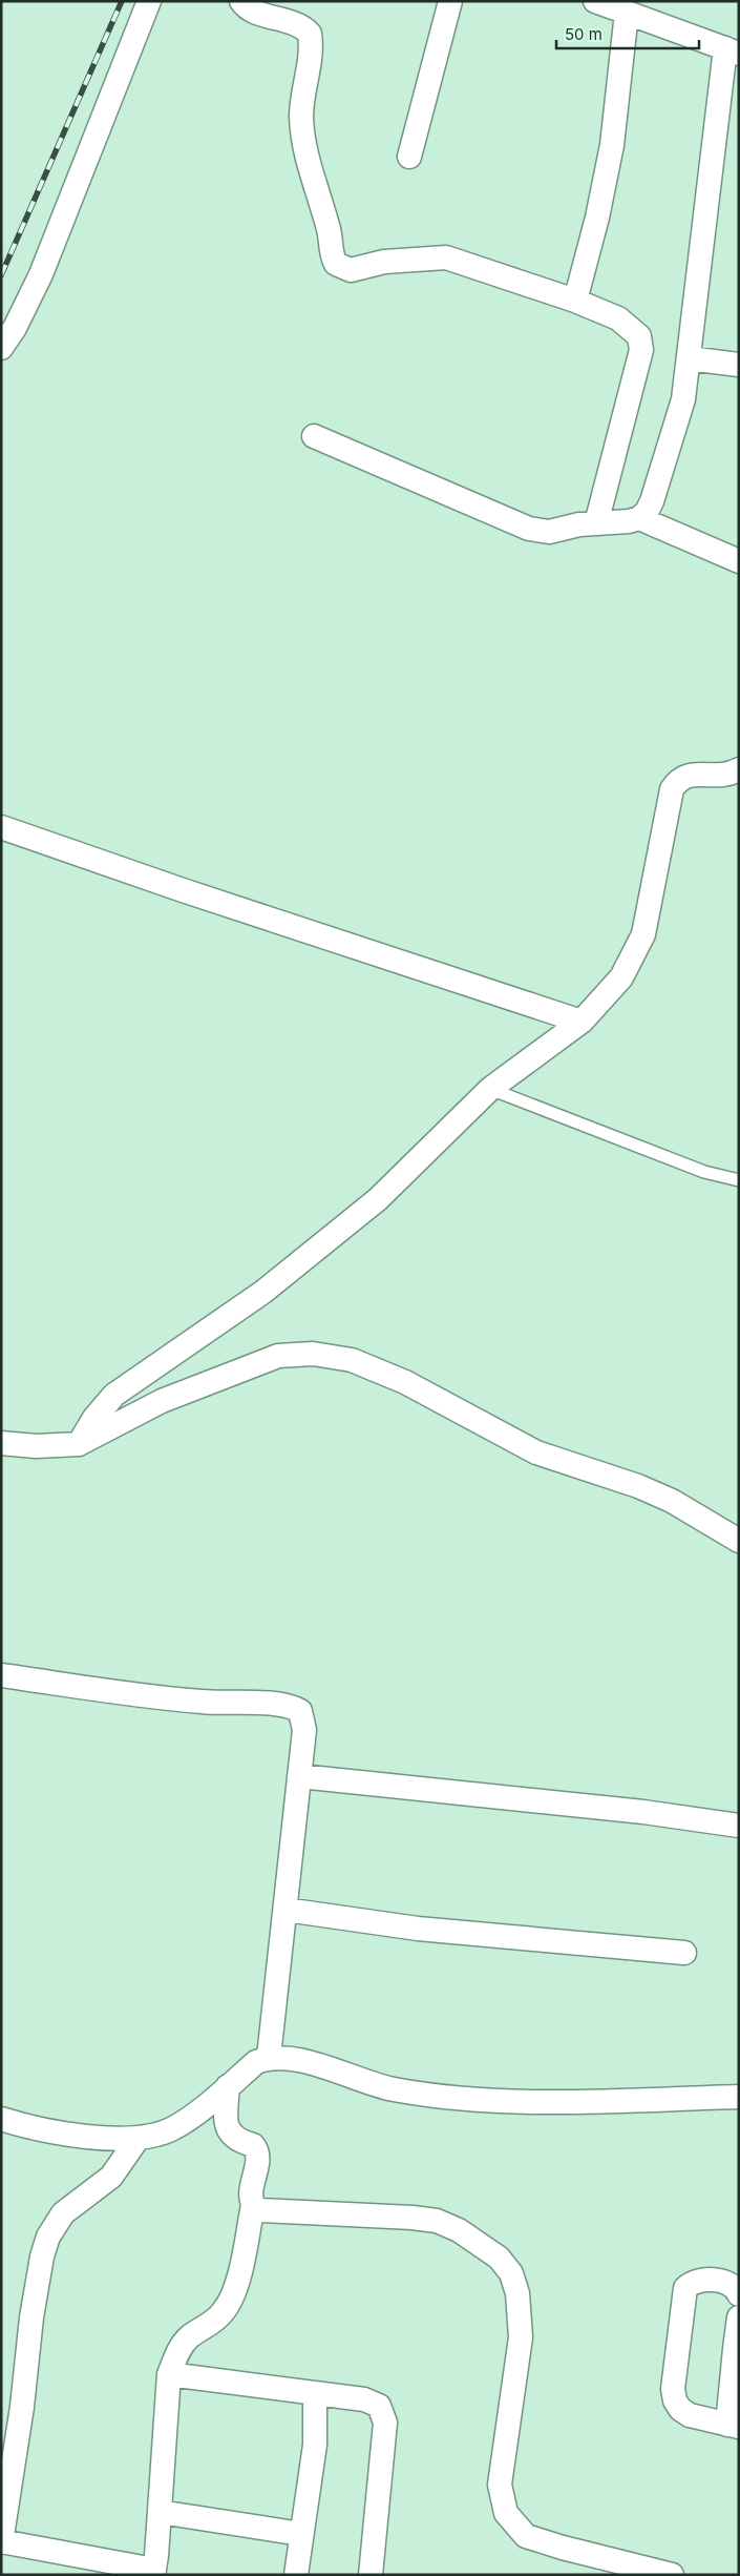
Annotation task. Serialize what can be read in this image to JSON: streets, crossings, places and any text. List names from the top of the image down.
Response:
{
  "scale_bar": "50 m"
}
